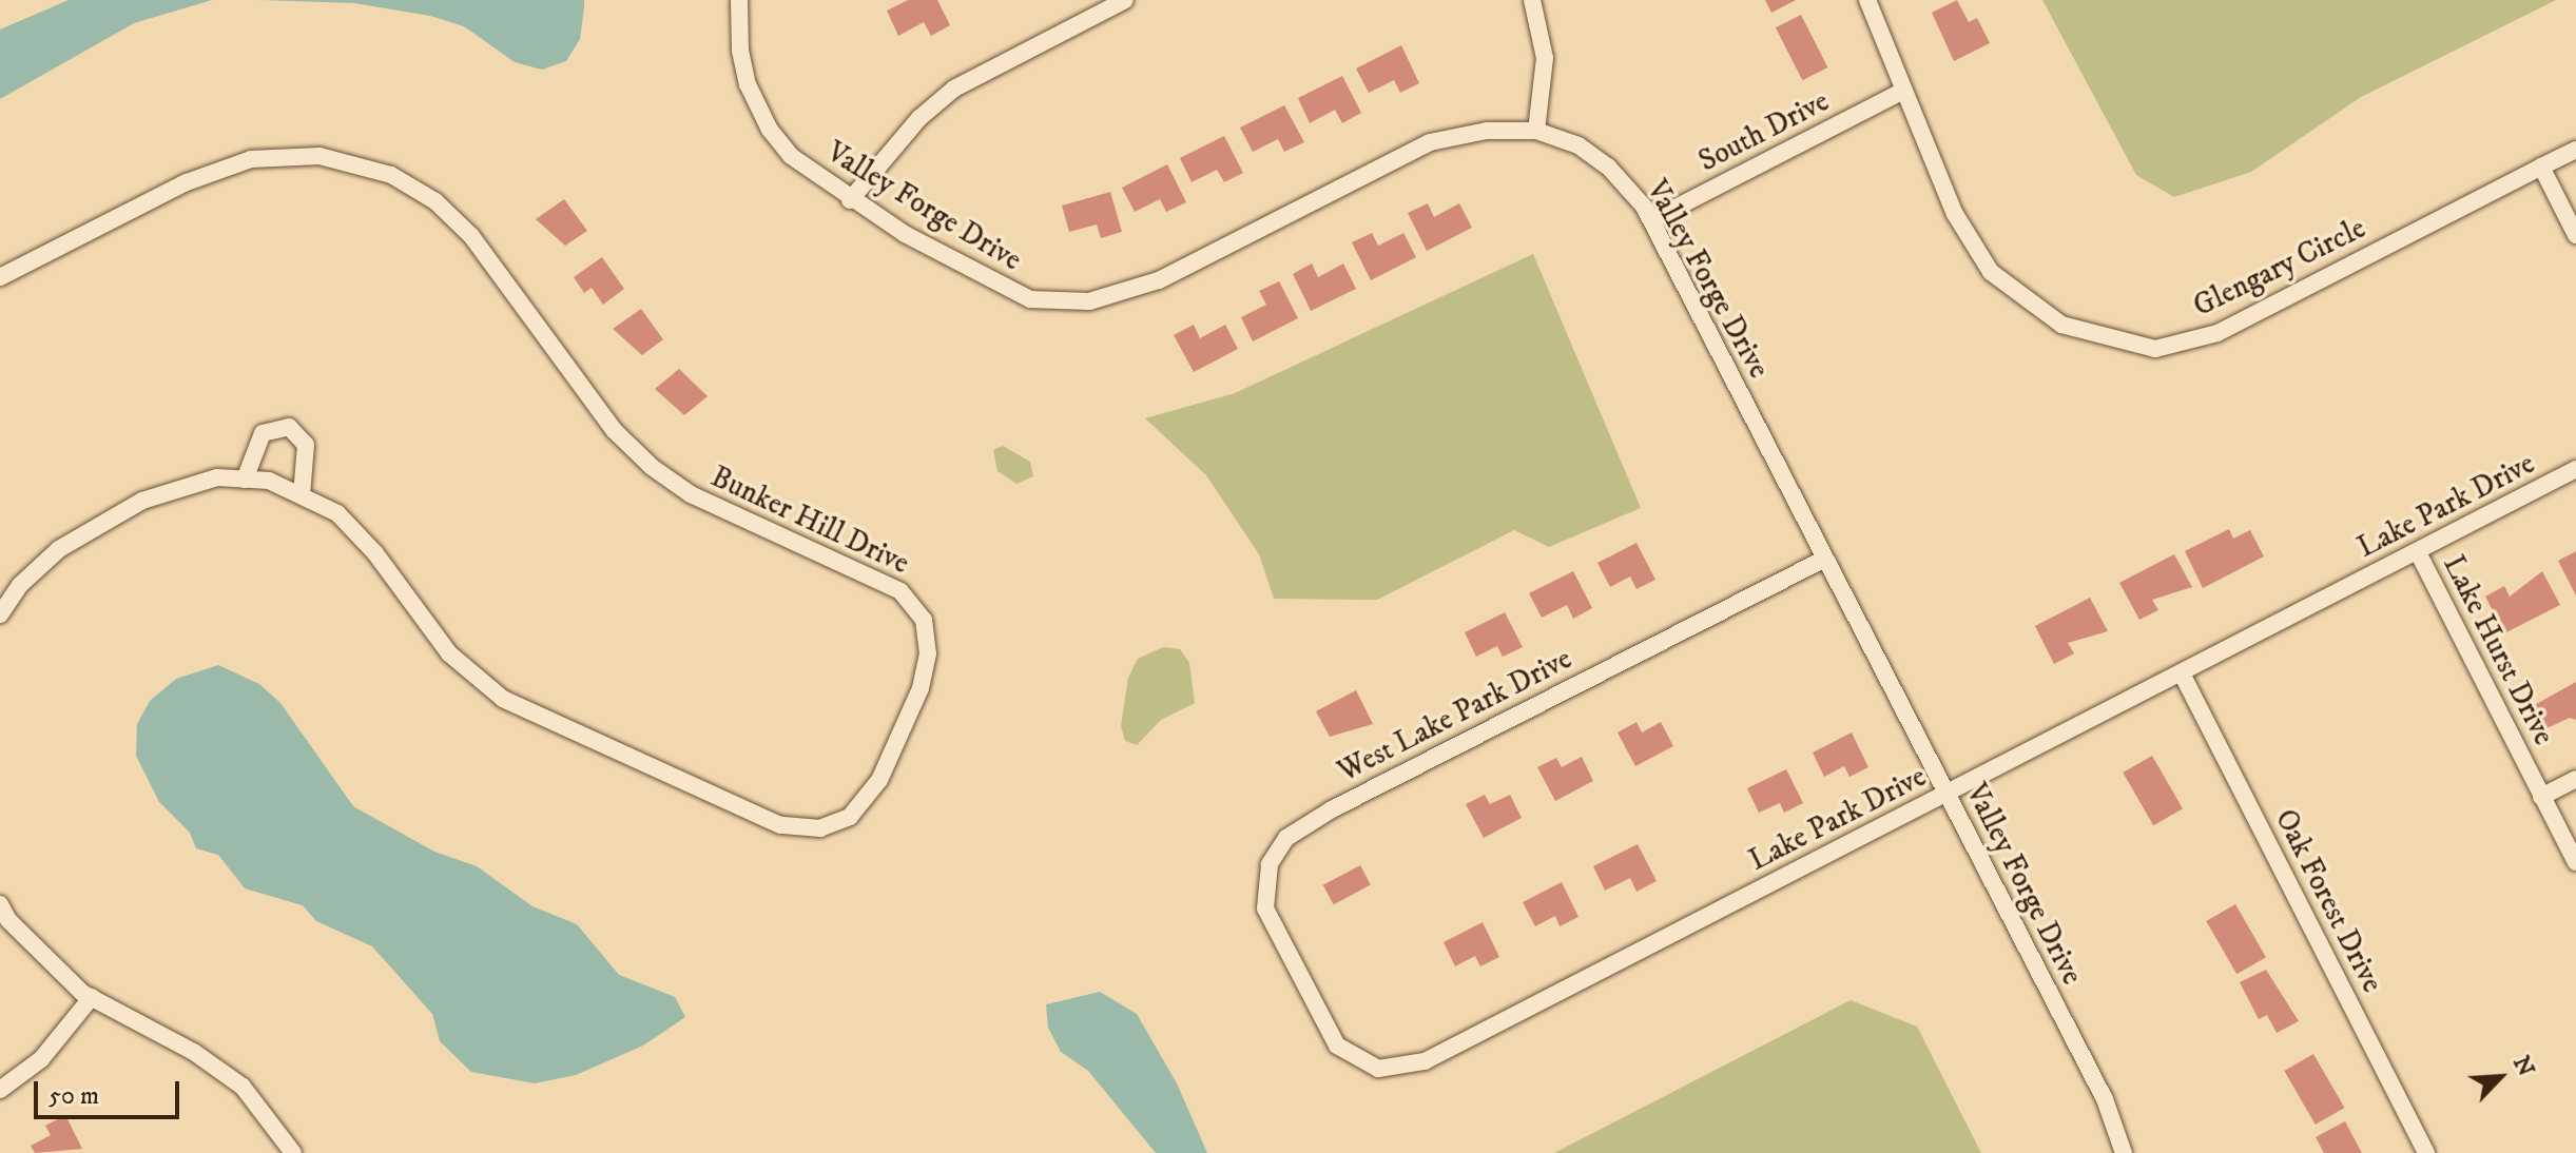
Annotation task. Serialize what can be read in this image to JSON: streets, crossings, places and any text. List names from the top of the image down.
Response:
{
  "streets": {
    "street": [
      "South Drive",
      "Valley Forge Drive",
      "Glengary Circle",
      "Lake Park Drive",
      "Bunker Hill Drive",
      "Lake Hurst Drive",
      "West Lake Park Drive",
      "Oak Forest Drive"
    ]
  },
  "crossings": [
    ["South Drive", "Valley Forge Drive"],
    ["South Drive", "Glengary Circle"],
    ["Valley Forge Drive", "Lake Park Drive"],
    ["Valley Forge Drive", "West Lake Park Drive"],
    ["Lake Park Drive", "Lake Hurst Drive"],
    ["Lake Park Drive", "West Lake Park Drive"],
    ["Lake Park Drive", "Oak Forest Drive"]
  ],
  "scale_bar": "50 m",
  "north": "top right"
}
